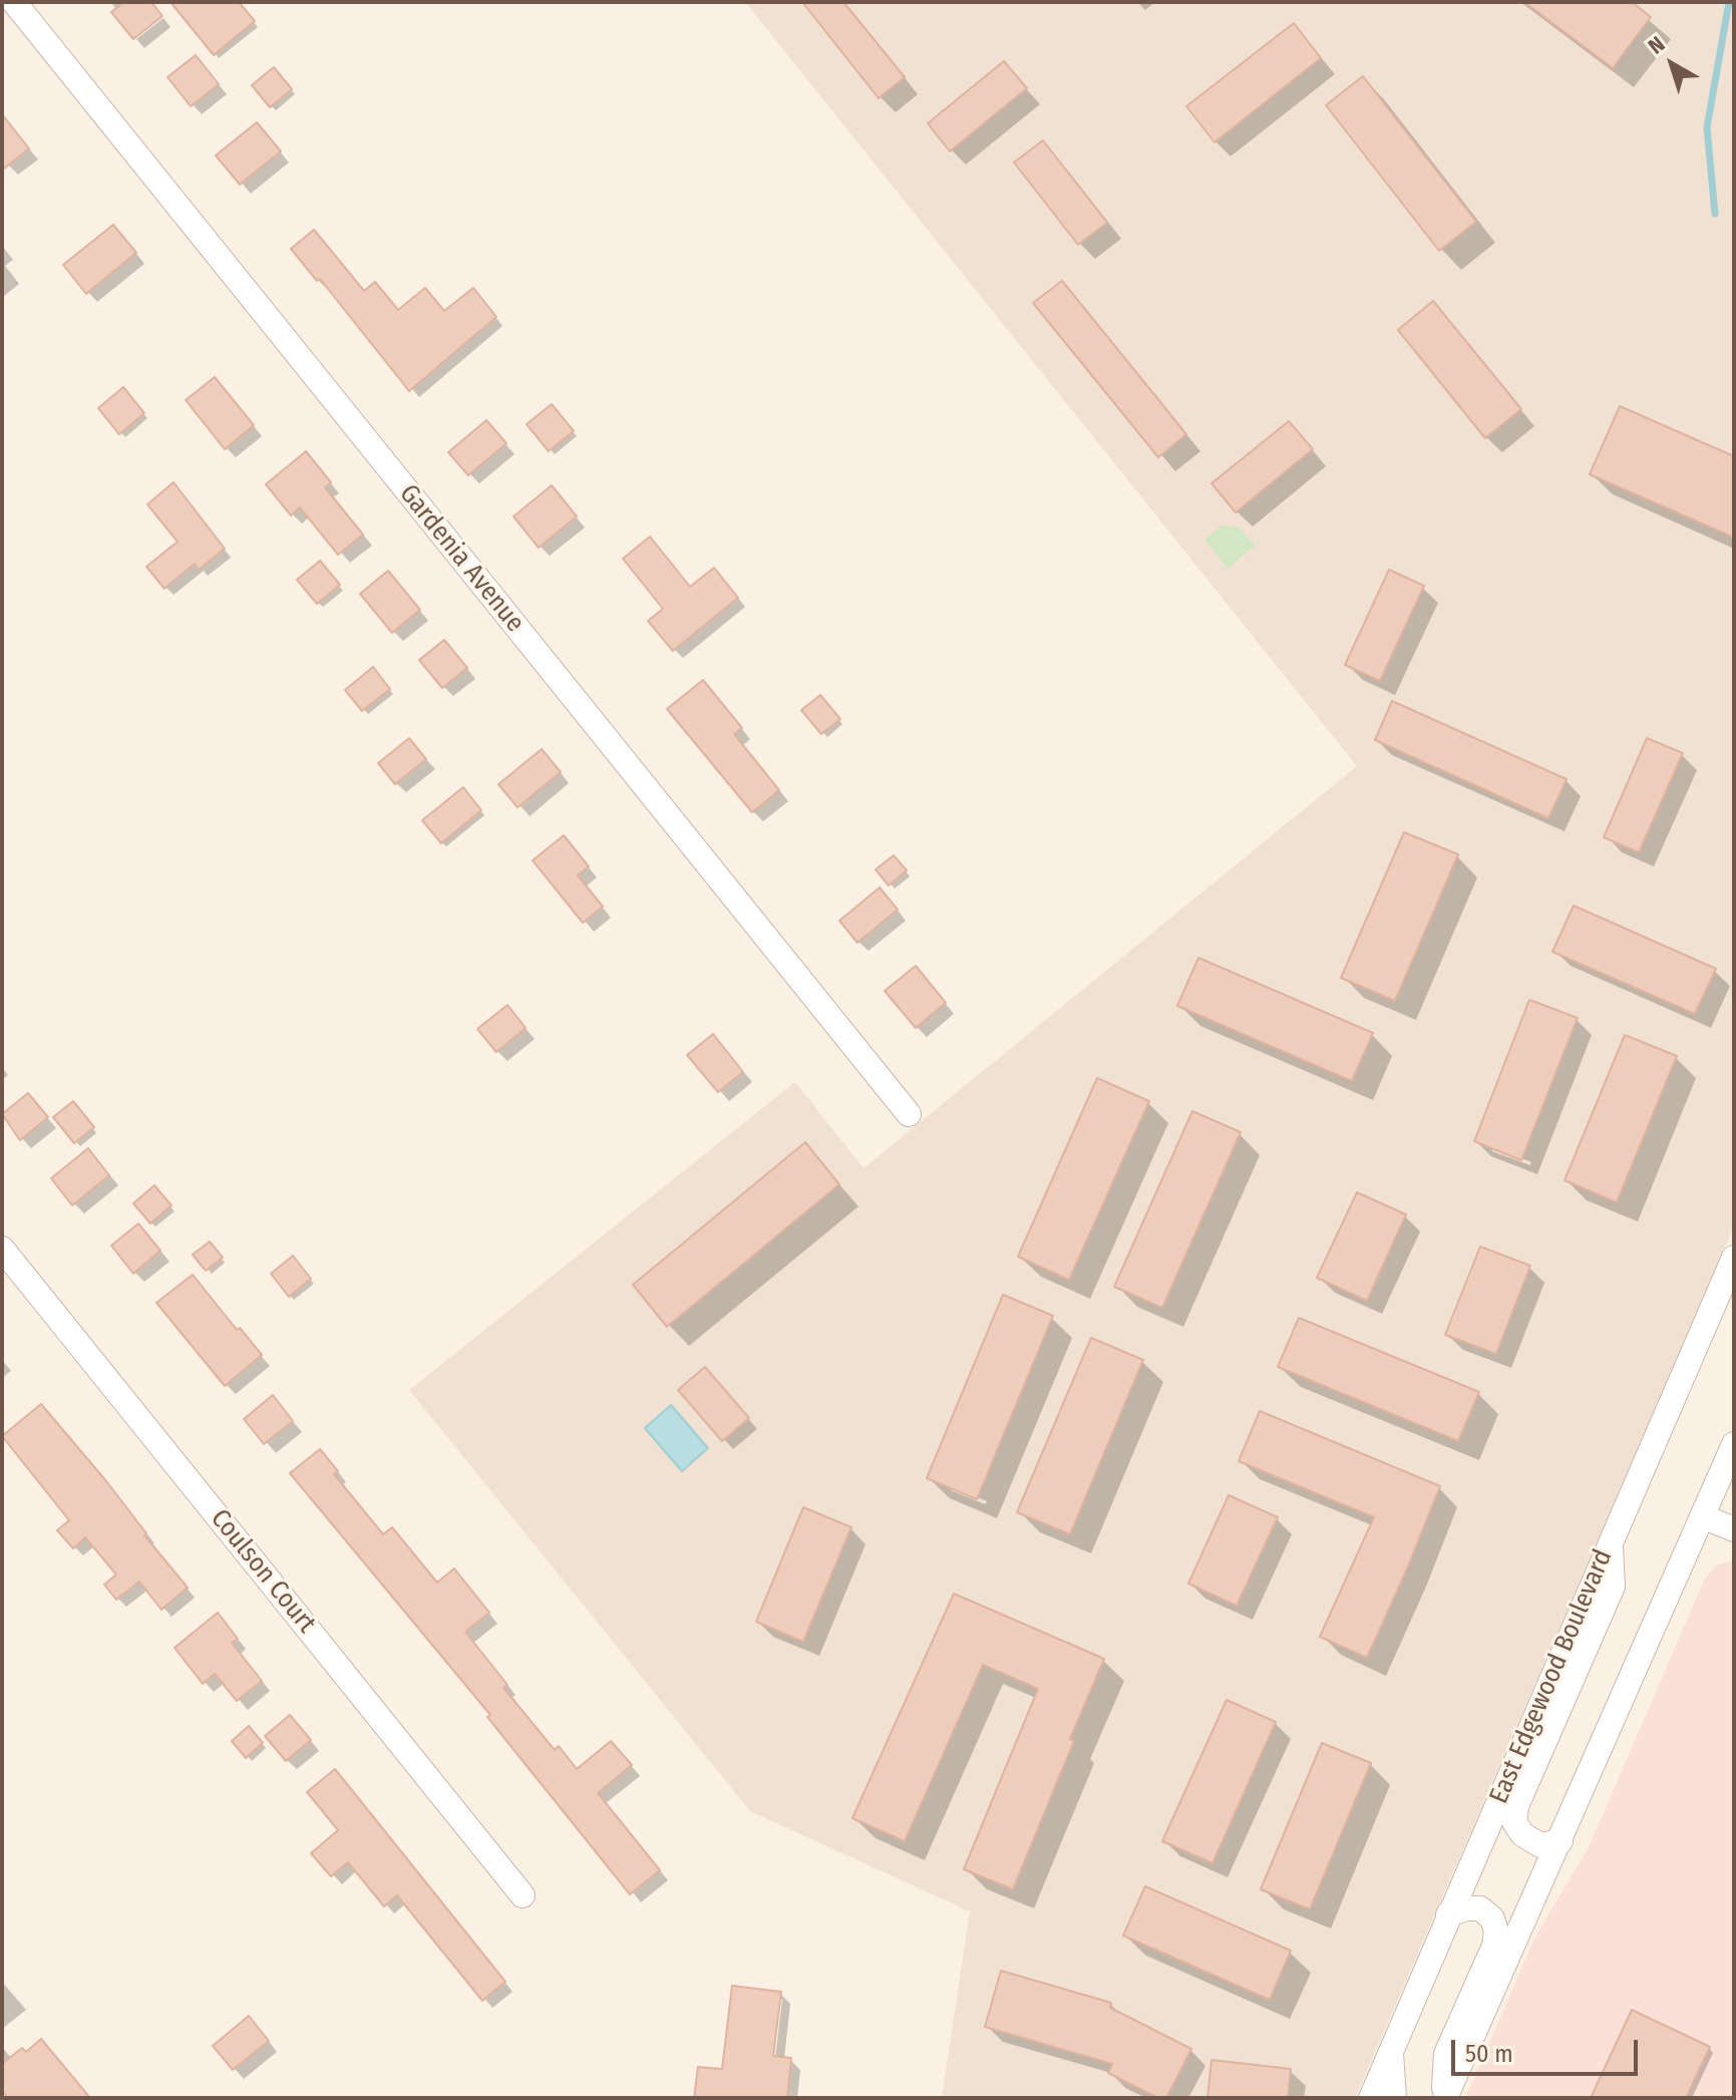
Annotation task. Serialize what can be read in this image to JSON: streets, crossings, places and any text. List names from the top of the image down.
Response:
{
  "streets": {
    "street": ["Gardenia Avenue", "Coulson Court", "East Edgewood Boulevard"]
  },
  "scale_bar": "50 m",
  "north": "top left"
}
